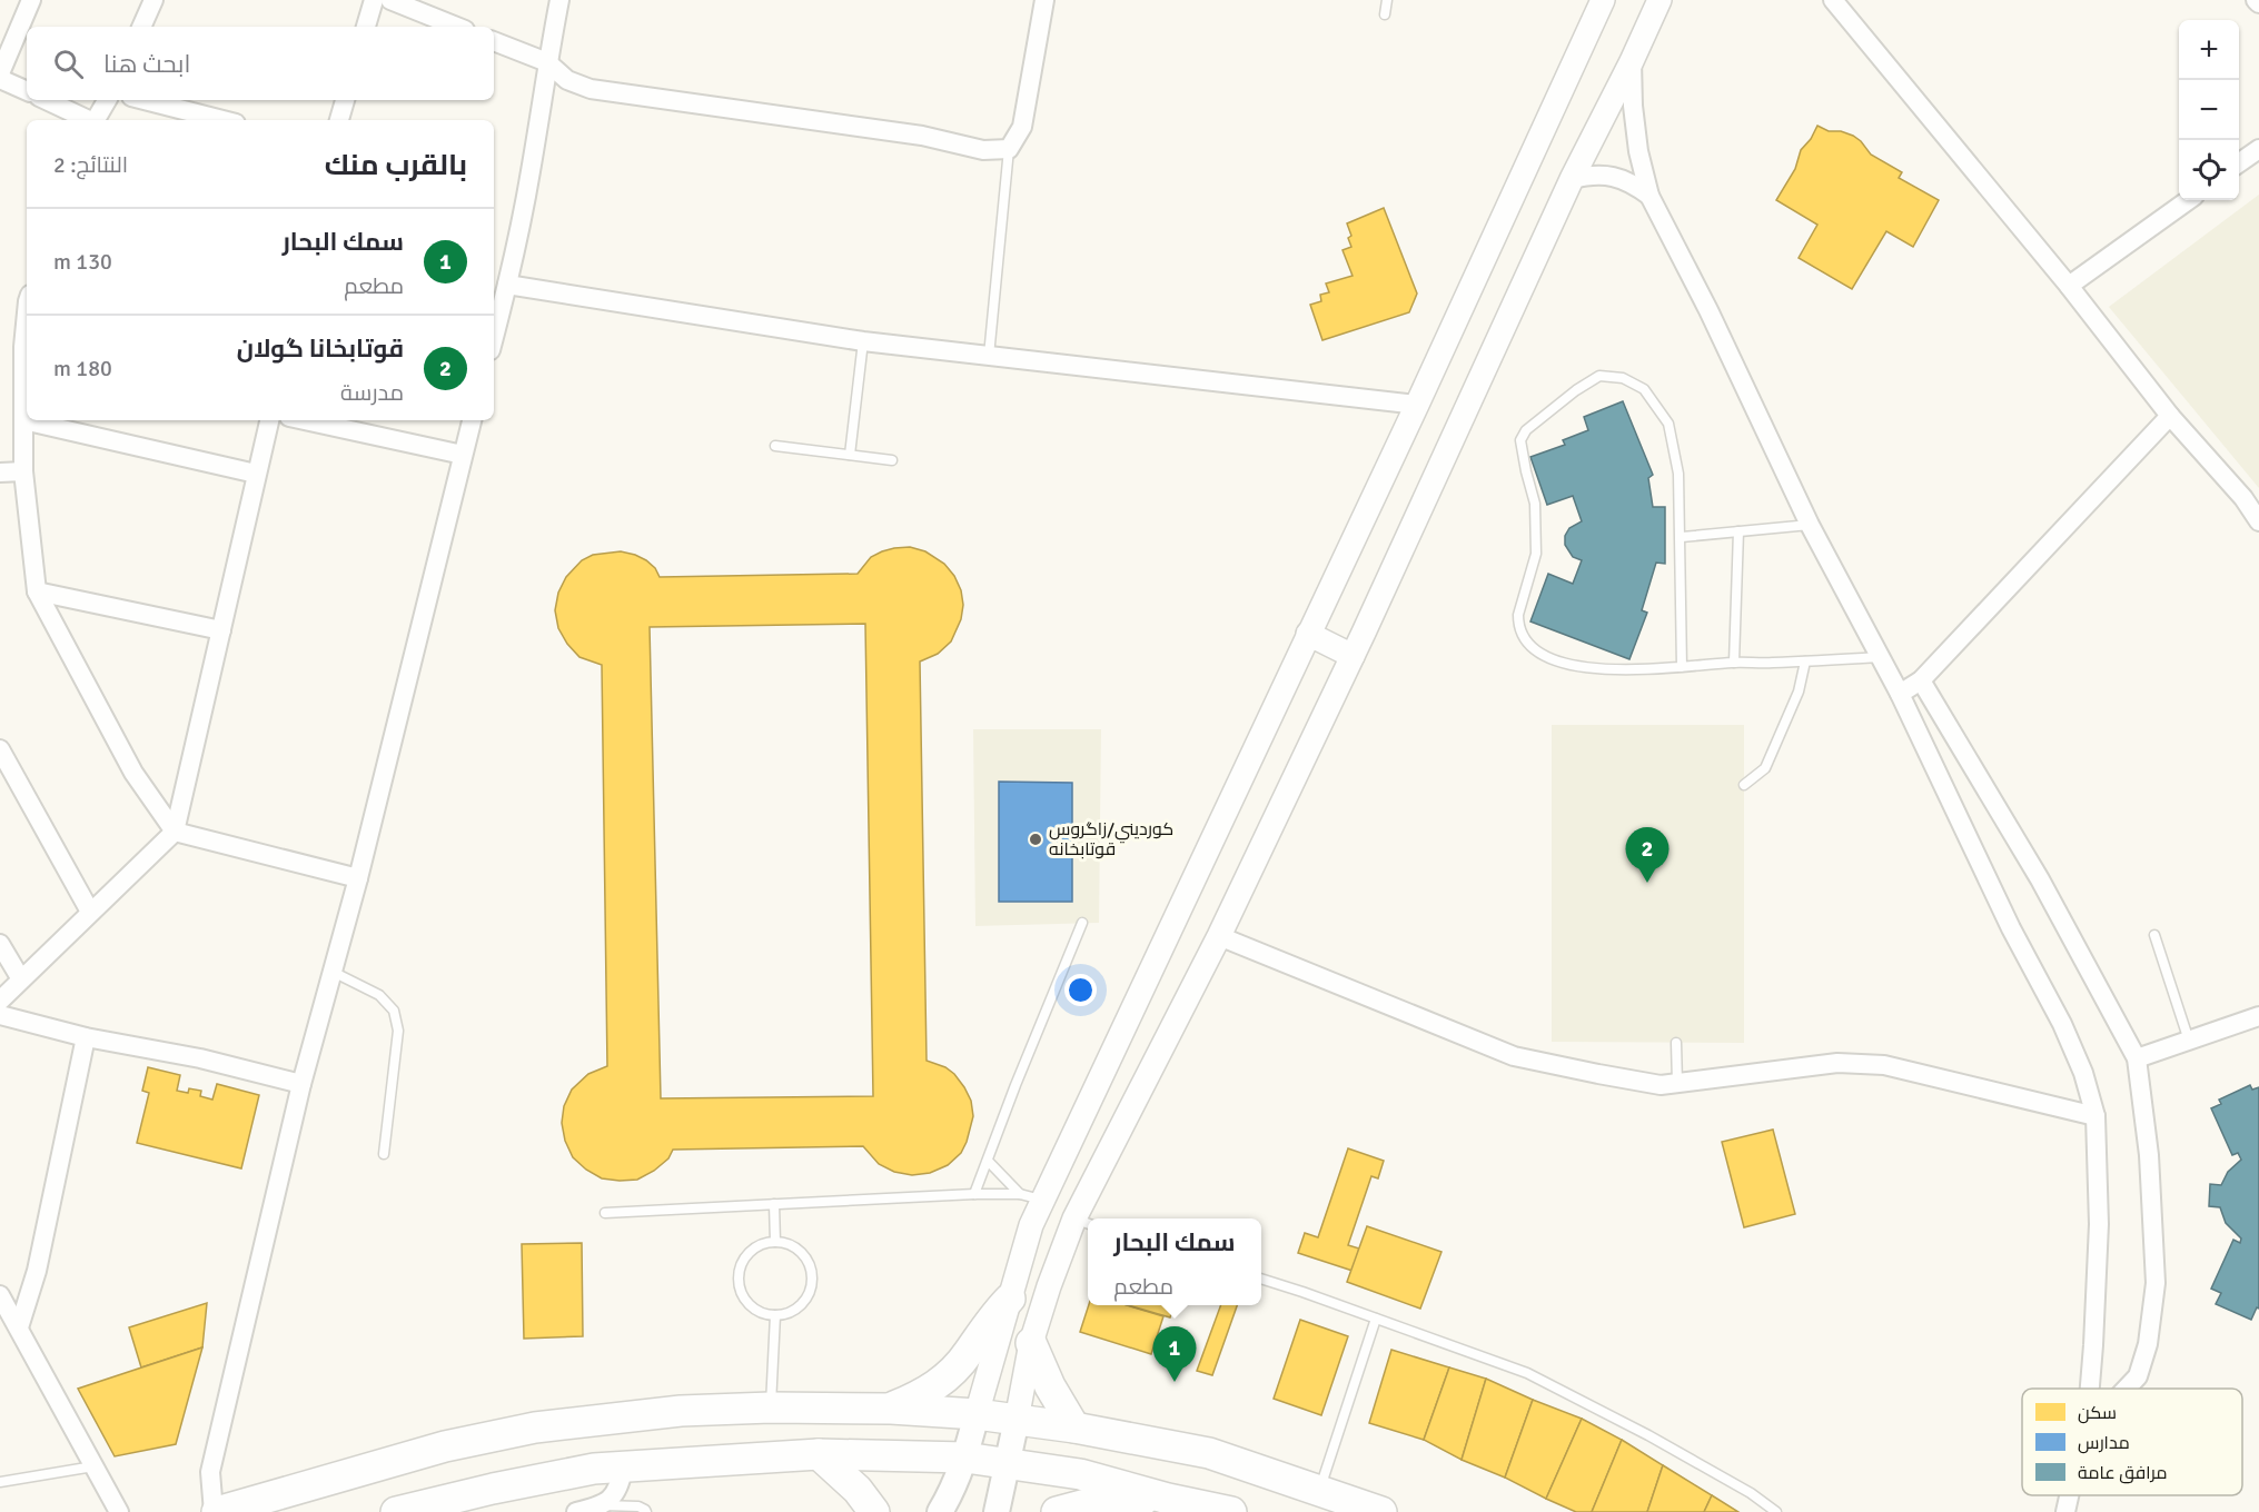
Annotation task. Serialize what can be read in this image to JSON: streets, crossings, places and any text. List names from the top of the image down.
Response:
{
  "places": ["كورديني/زاگروس قوتابخانه‌"],
  "legend": ["سكن", "مدارس", "مرافق عامة"],
  "page": {
    "map_buttons": ["+", "−"],
    "search": "ابحث هنا",
    "heading": ["بالقرب منك", "النتائج: 2"],
    "list": [
      {
        "mark": "1",
        "name": "سمك البحار",
        "note": "مطعم",
        "value": "130 m"
      },
      {
        "mark": "2",
        "name": "قوتابخانا گولان",
        "note": "مدرسة",
        "value": "180 m"
      }
    ],
    "pins": ["2", "1"],
    "popup": ["سمك البحار", "مطعم"]
  }
}
